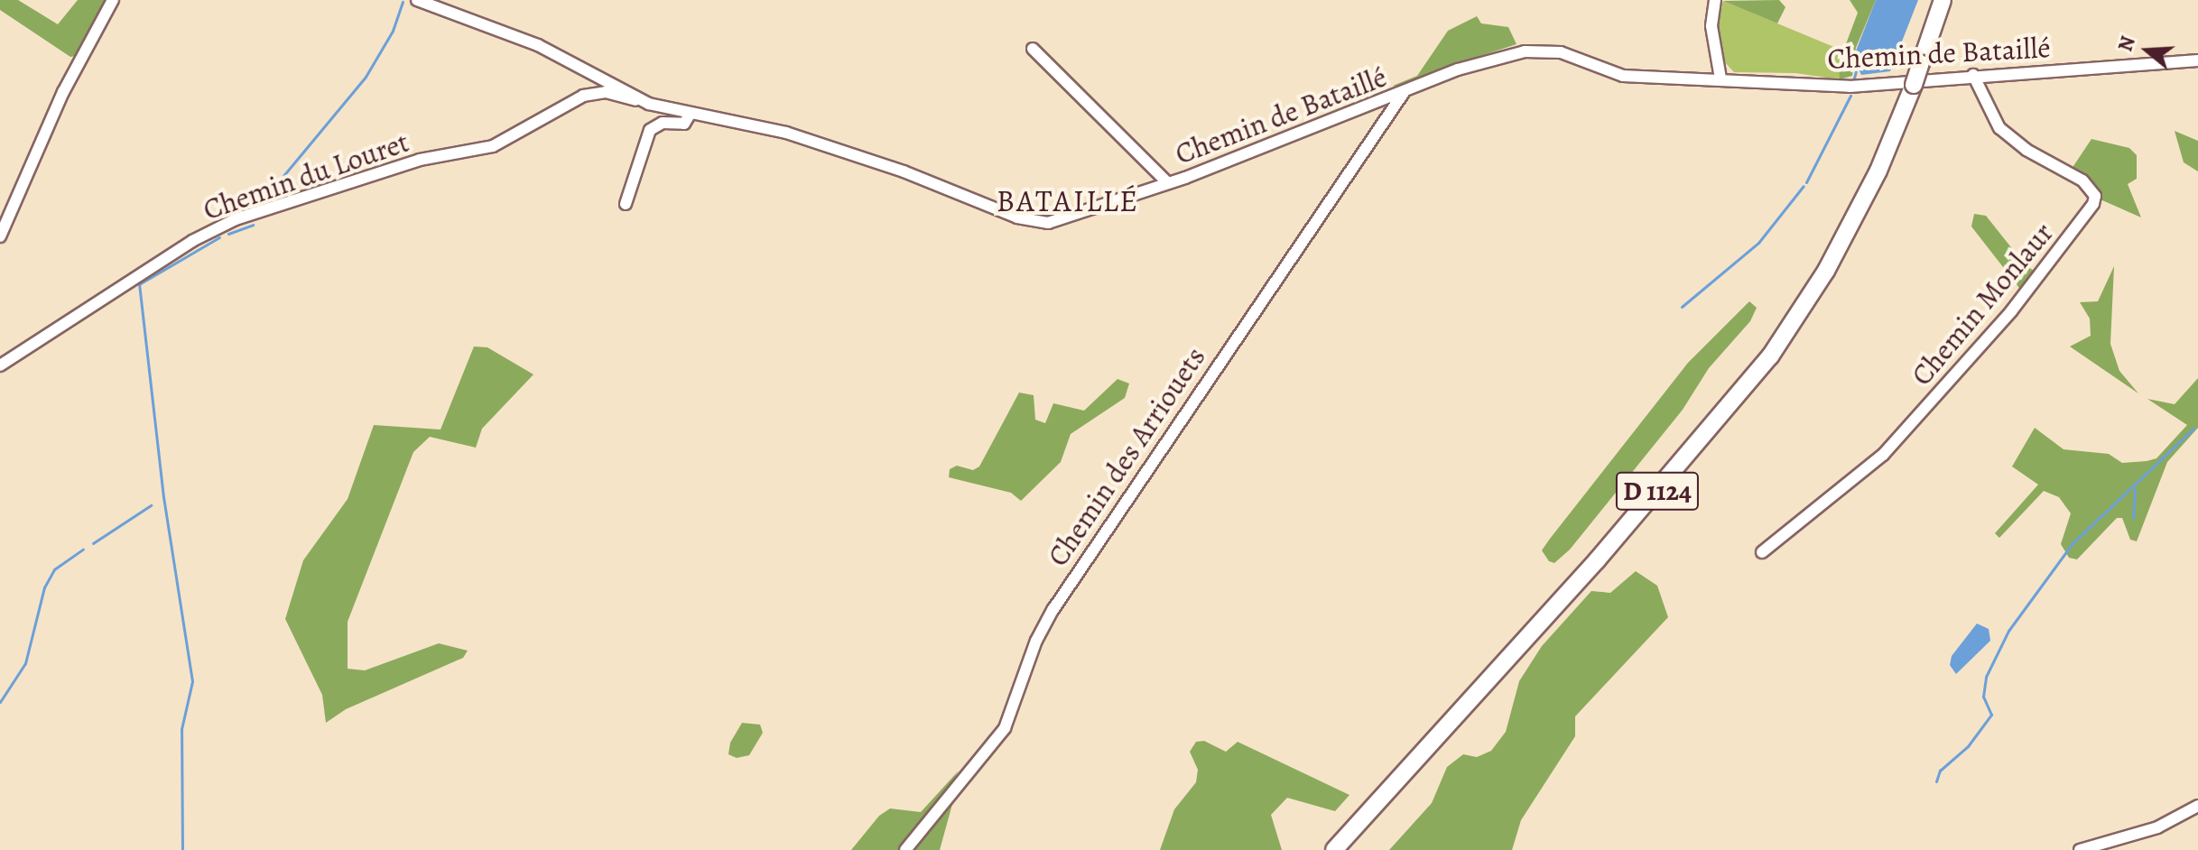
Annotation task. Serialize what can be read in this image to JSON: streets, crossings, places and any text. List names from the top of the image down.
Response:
{
  "streets": {
    "highway": ["D 1124"],
    "street": [
      "Chemin de Bataillé",
      "Chemin du Louret",
      "Chemin Monlaur",
      "Chemin des Arriouets"
    ]
  },
  "crossings": [
    ["Chemin de Bataillé", "Chemin du Louret"],
    ["Chemin de Bataillé", "Chemin Monlaur"],
    ["Chemin de Bataillé", "Chemin des Arriouets"]
  ],
  "districts": ["BATAILLÉ"],
  "north": "left"
}
